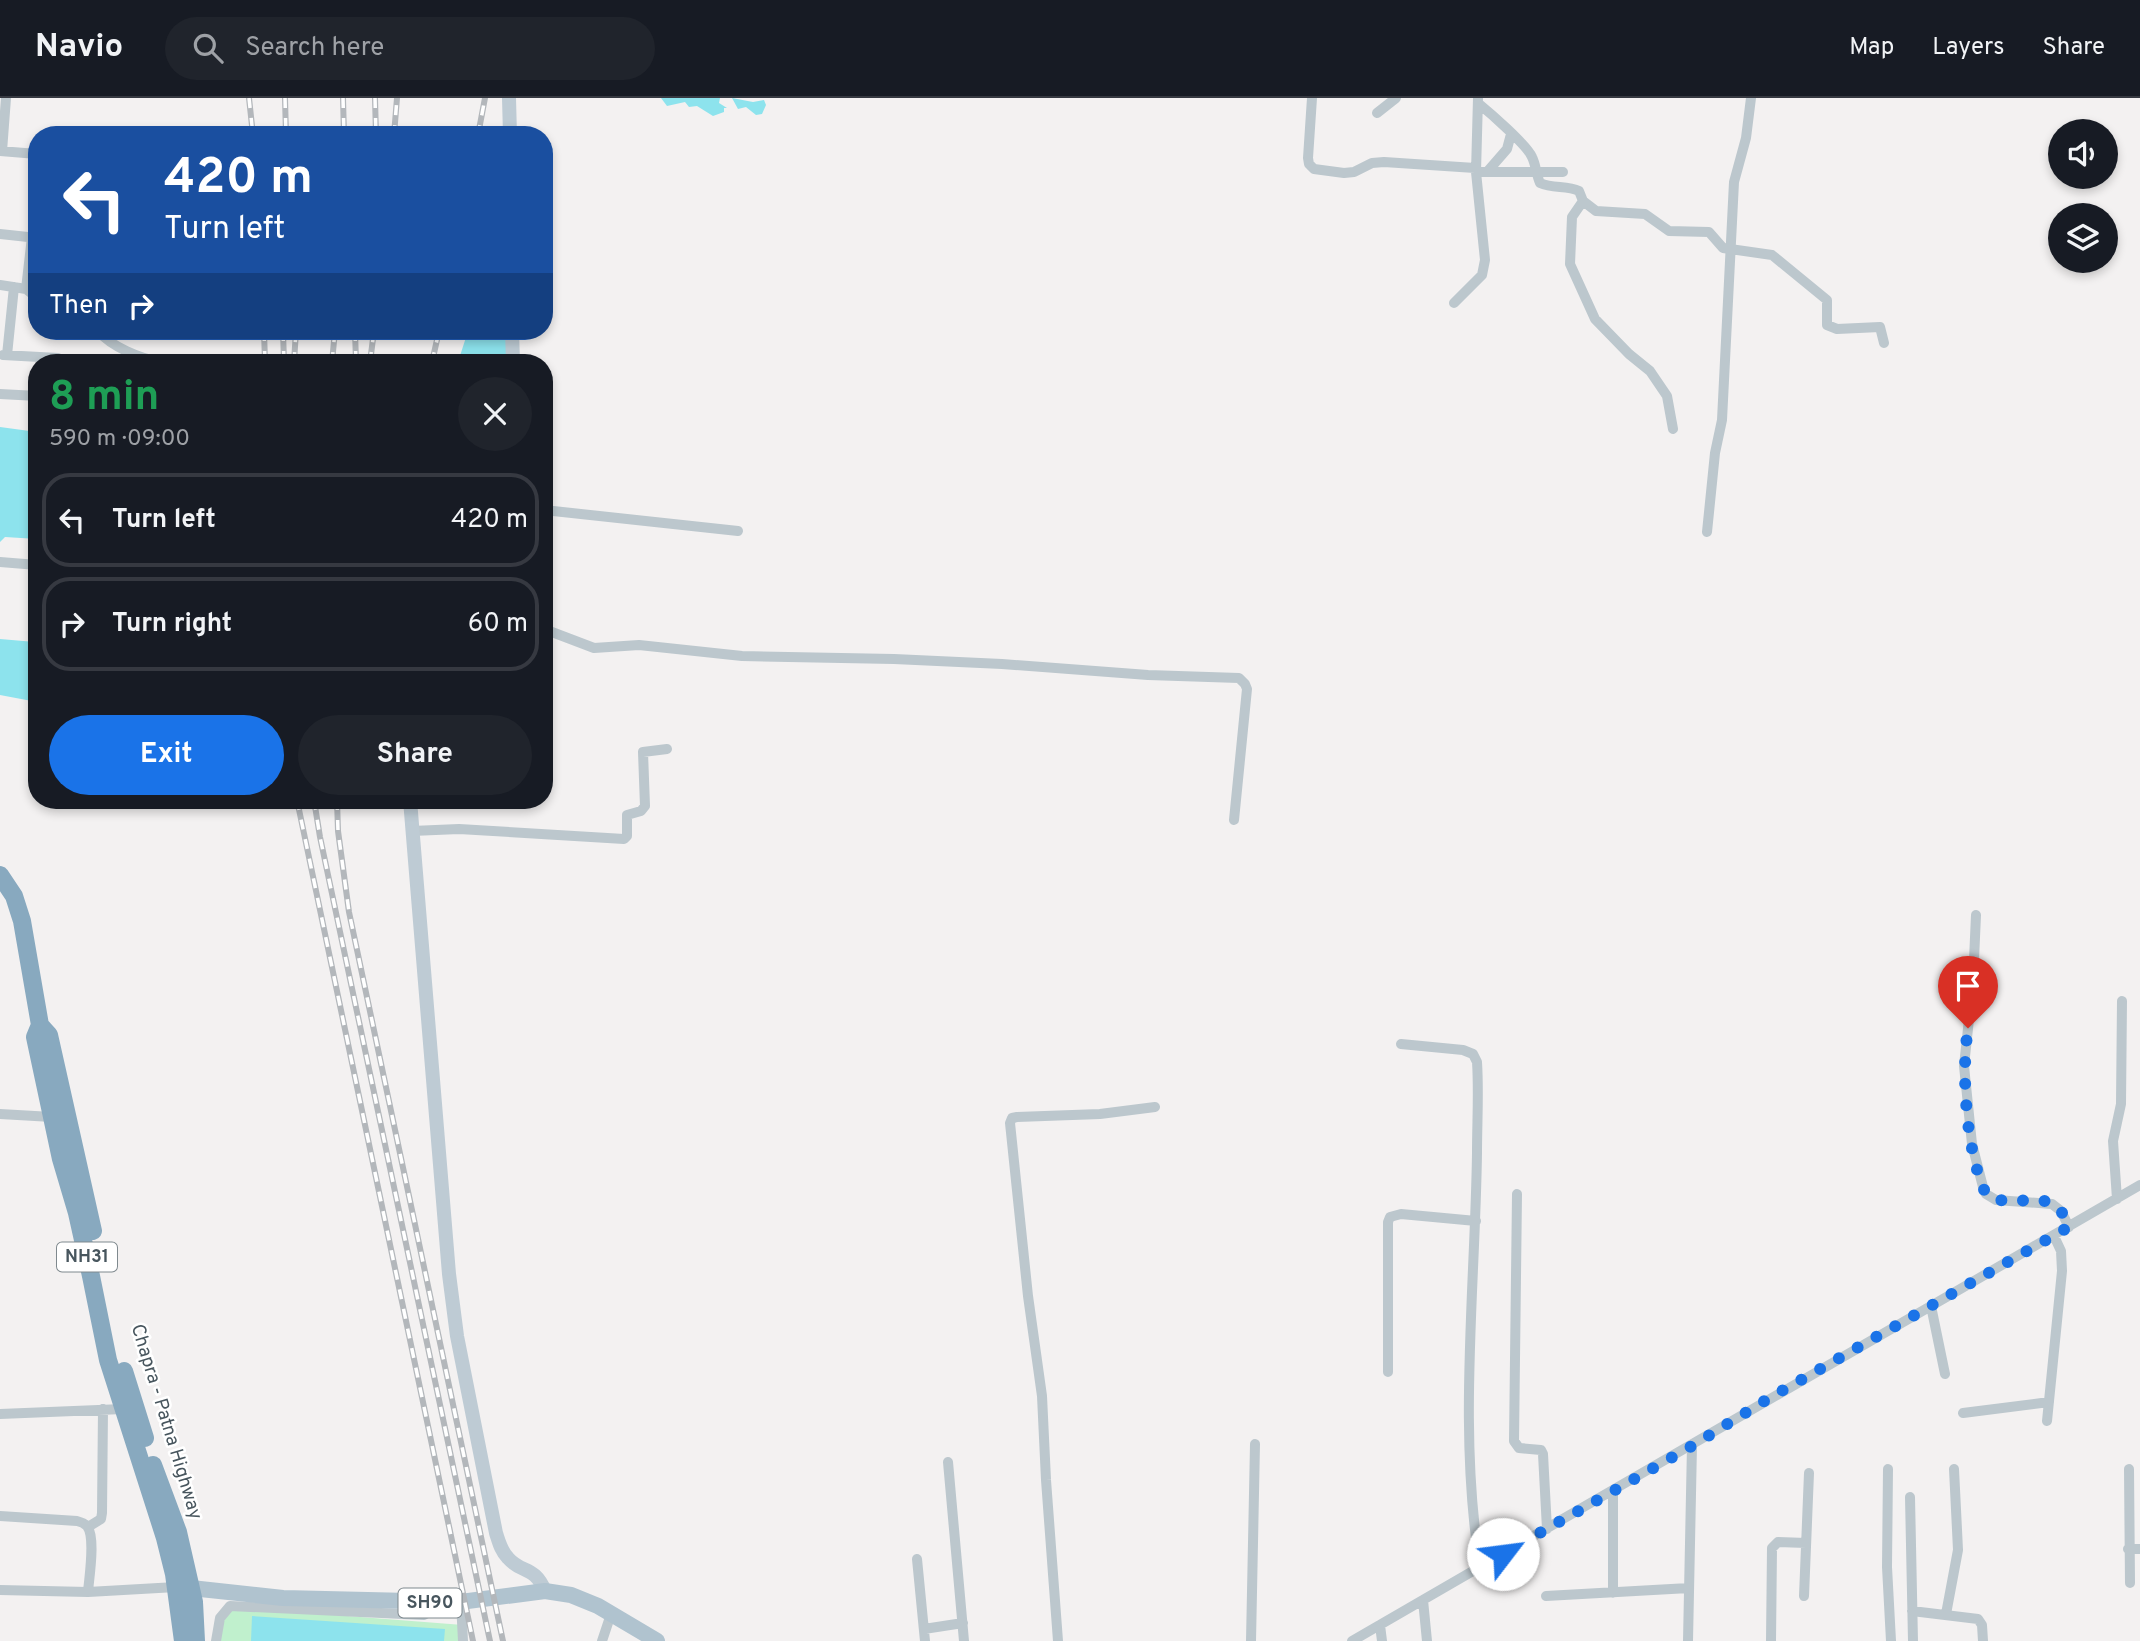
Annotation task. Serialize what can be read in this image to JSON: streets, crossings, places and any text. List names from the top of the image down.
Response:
{
  "streets": {
    "highway": ["NH31", "Chapra - Patna Highway"],
    "main road": ["SH90"]
  },
  "crossings": [
    ["Chapra - Patna Highway", "SH90"]
  ],
  "page": {
    "header": "Navio",
    "search": "Search here",
    "nav": ["Map", "Layers", "Share"],
    "turn": ["420 m", "Turn left"],
    "then": "Then",
    "heading": ["8 min", "590 m · 09:00"],
    "list": [
      {
        "name": "Turn left",
        "value": "420 m"
      },
      {
        "name": "Turn right",
        "value": "60 m"
      }
    ],
    "buttons": ["Exit", "Share"]
  }
}
